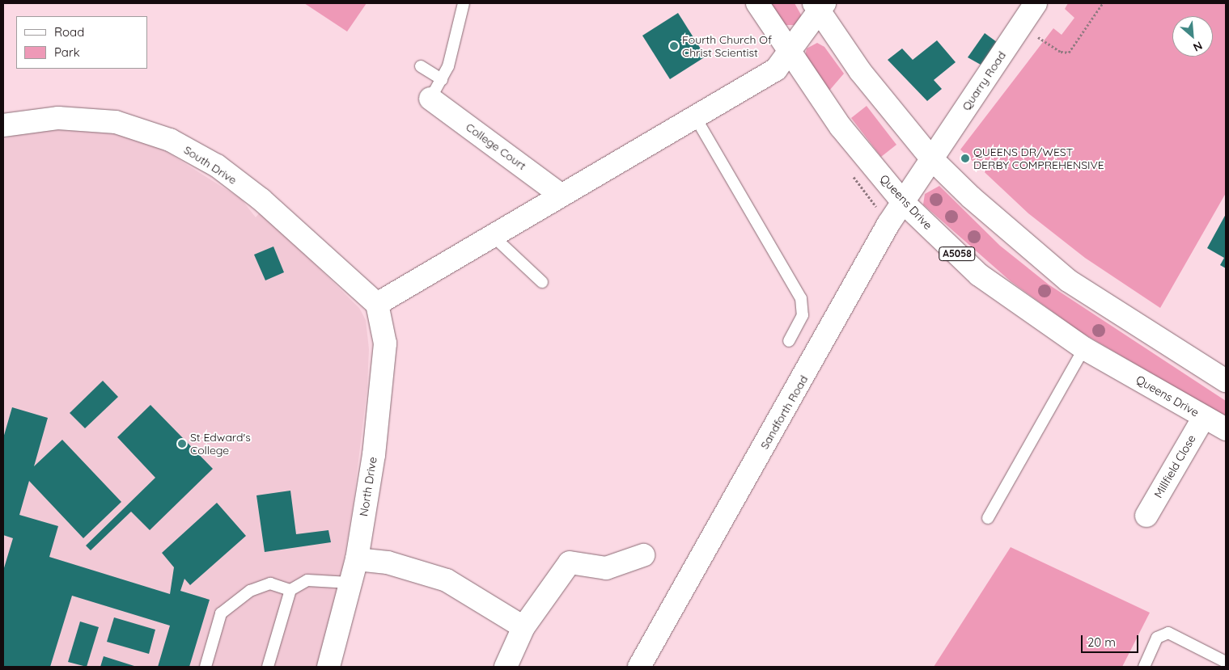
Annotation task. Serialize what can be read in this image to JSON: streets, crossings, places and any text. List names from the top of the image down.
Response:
{
  "streets": {
    "main road": [
      "Quarry Road",
      "College Court",
      "South Drive",
      "Queens Drive",
      "A5058",
      "Sandforth Road",
      "Millfield Close",
      "North Drive"
    ]
  },
  "crossings": [
    ["Quarry Road", "Sandforth Road"],
    ["South Drive", "North Drive"],
    ["Queens Drive", "Sandforth Road"],
    ["Queens Drive", "Millfield Close"]
  ],
  "places": ["Fourth Church Of Christ Scientist", "QUEENS DR/WEST DERBY COMPREHENSIVE", "St Edward's College"],
  "legend": ["Road", "Park"],
  "scale_bar": "20 m",
  "north": "bottom right"
}
